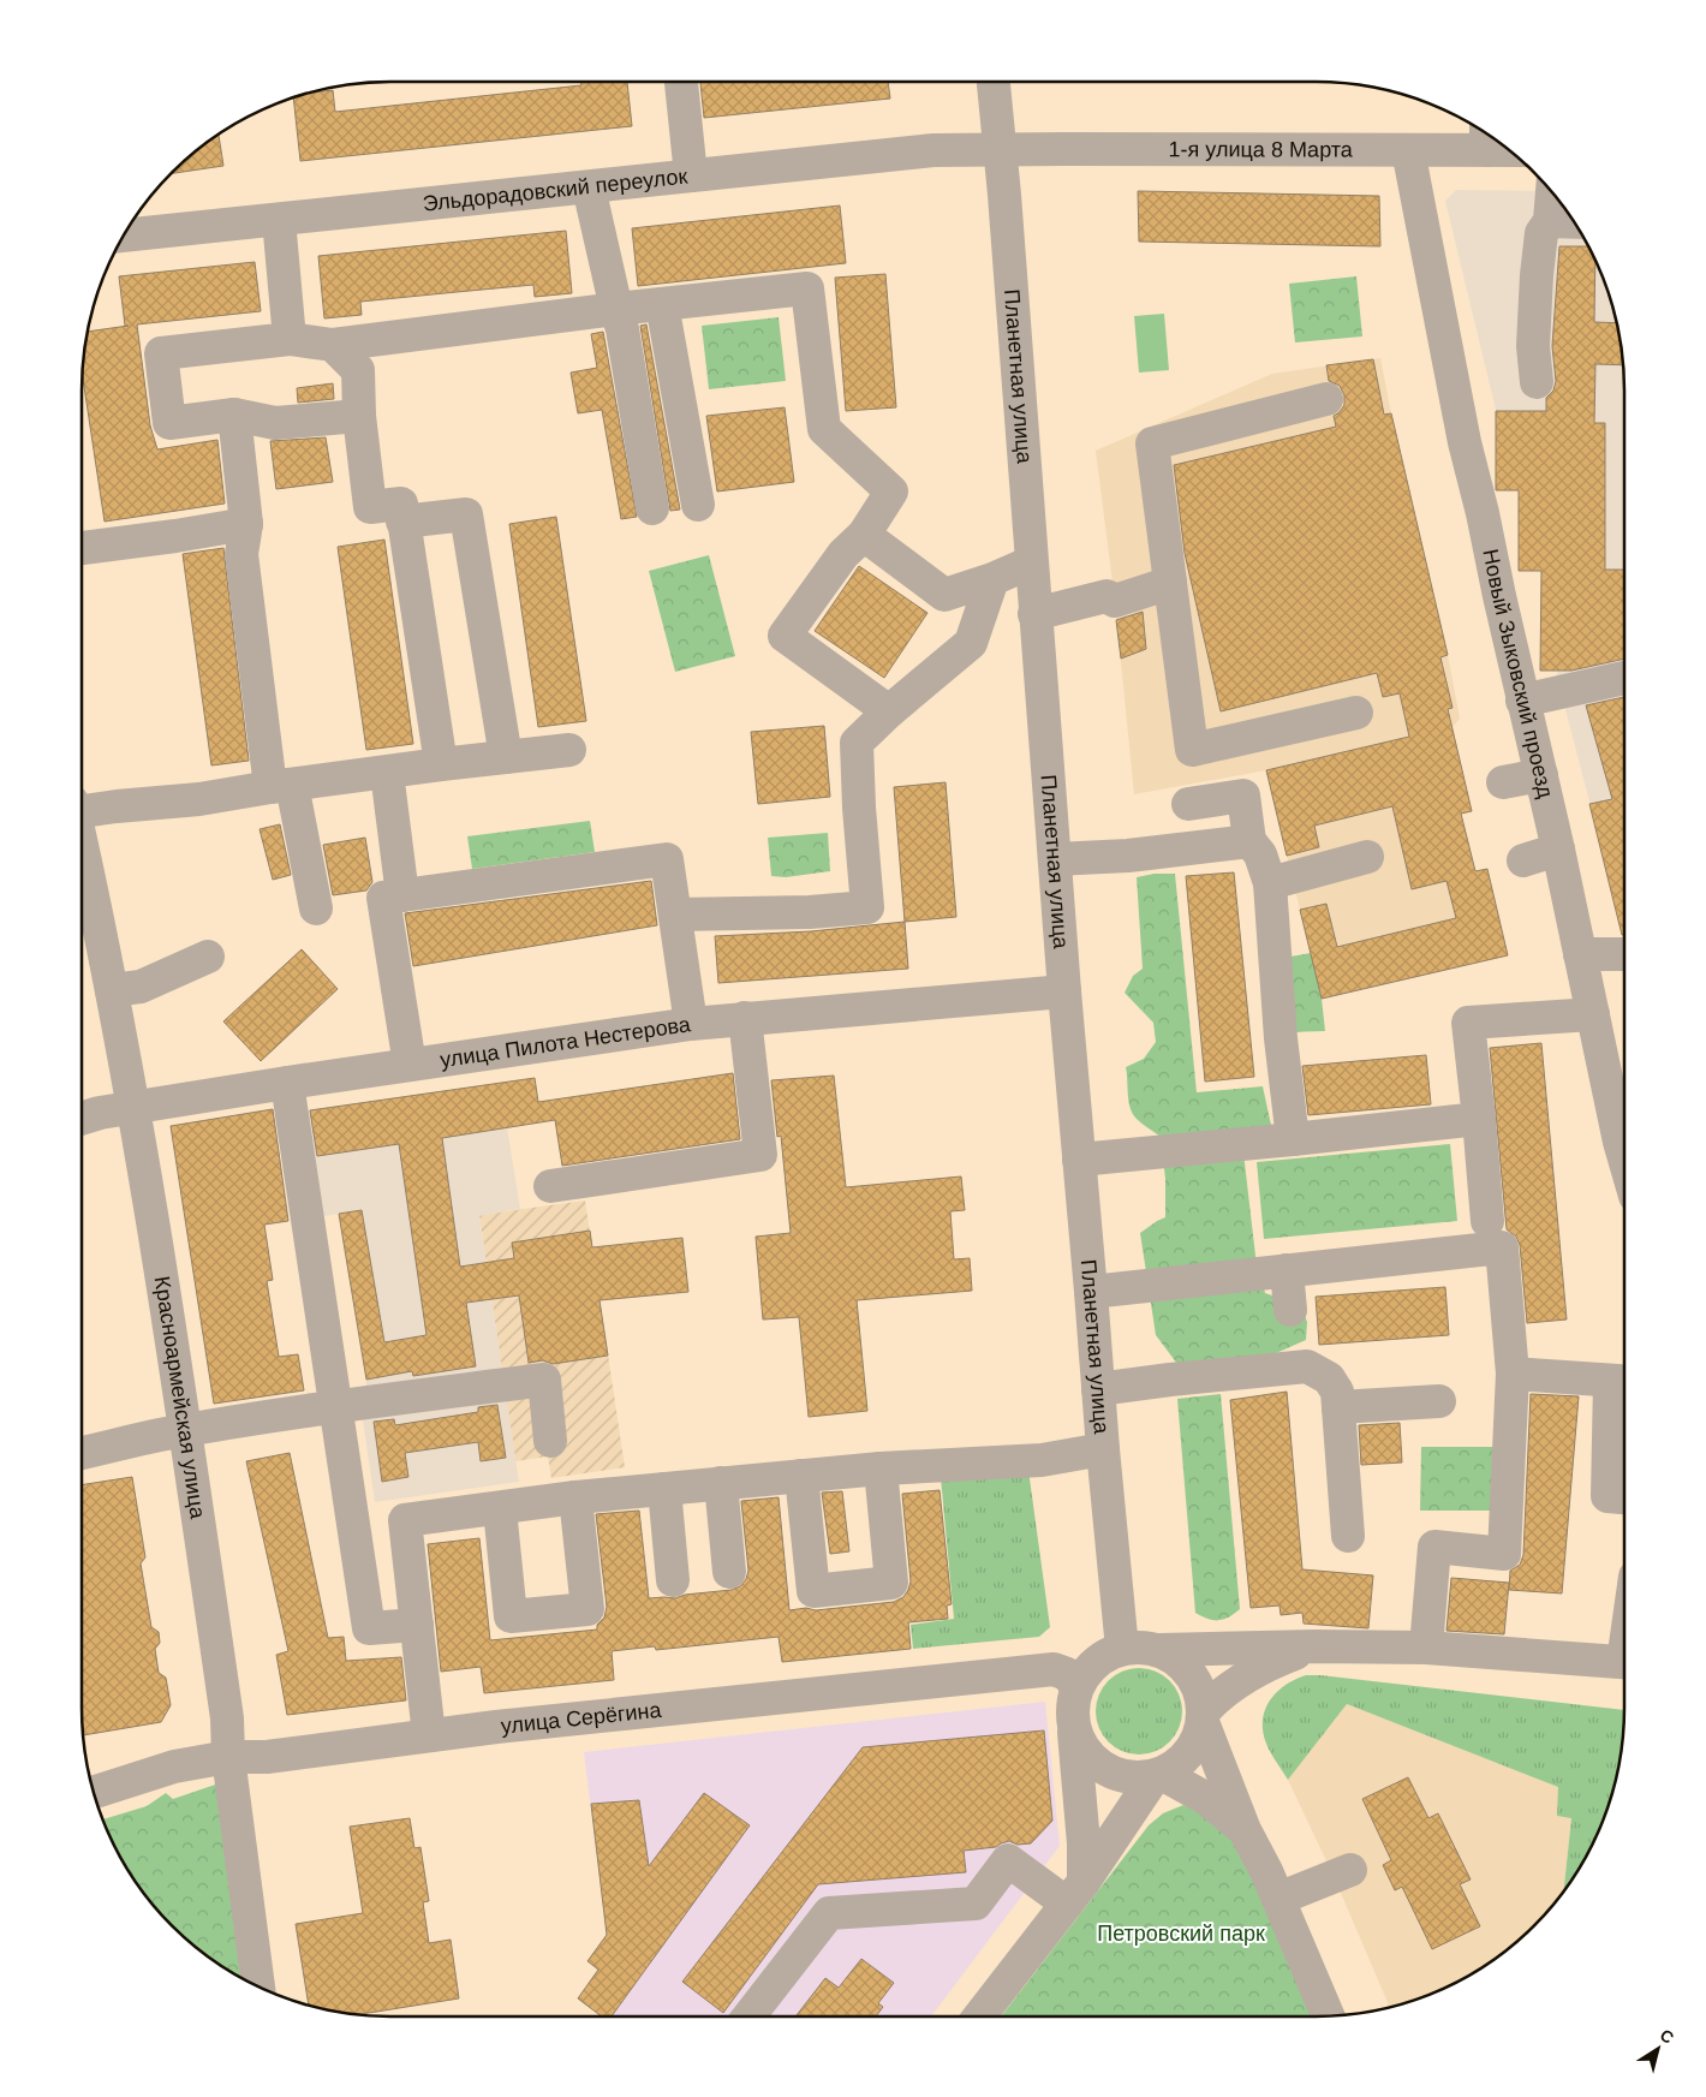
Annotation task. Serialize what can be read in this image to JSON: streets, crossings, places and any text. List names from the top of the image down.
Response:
{
  "streets": {
    "street": [
      "1-я улица 8 Марта",
      "Эльдорадовский переулок",
      "Планетная улица",
      "Новый Зыковский проезд",
      "улица Пилота Нестерова",
      "Красноармейская улица",
      "улица Серёгина"
    ]
  },
  "crossings": [
    ["1-я улица 8 Марта", "Эльдорадовский переулок"],
    ["1-я улица 8 Марта", "Планетная улица"],
    ["1-я улица 8 Марта", "Новый Зыковский проезд"],
    ["Эльдорадовский переулок", "Планетная улица"],
    ["Планетная улица", "улица Пилота Нестерова"],
    ["Планетная улица", "улица Серёгина"],
    ["улица Пилота Нестерова", "Красноармейская улица"],
    ["Красноармейская улица", "улица Серёгина"]
  ],
  "parks": ["Петровский парк"],
  "north": "top right"
}
